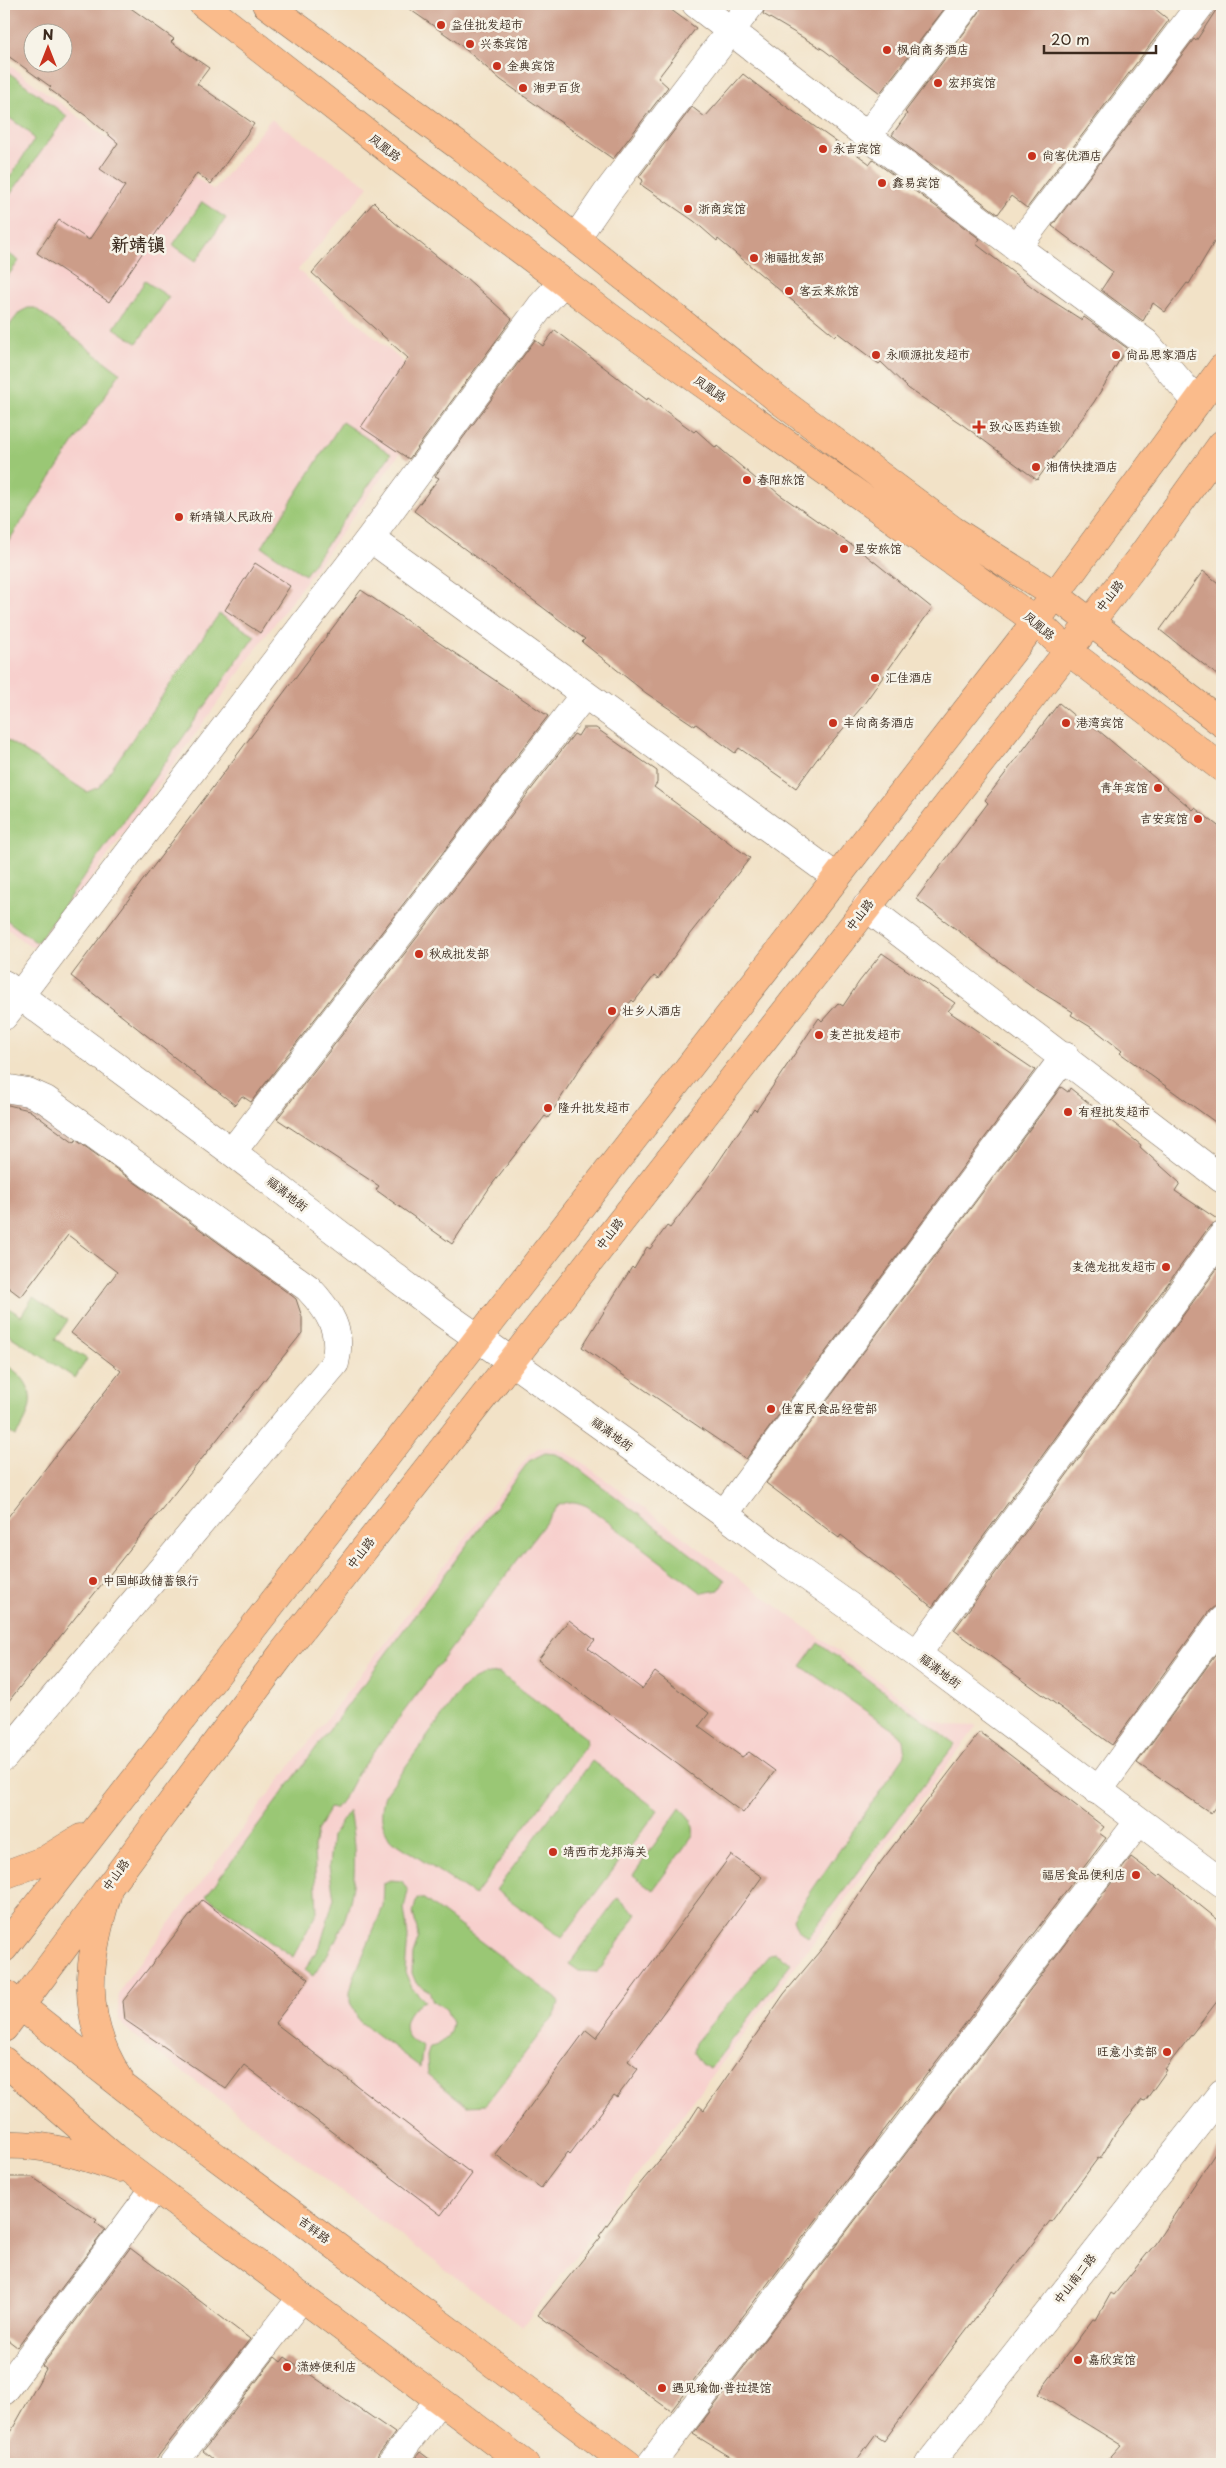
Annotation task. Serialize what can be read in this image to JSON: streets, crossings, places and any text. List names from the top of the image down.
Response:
{
  "streets": {
    "main road": ["凤凰路", "中山路", "吉祥路"],
    "street": ["福满地街", "中山南二路"]
  },
  "crossings": [
    ["凤凰路", "中山路"],
    ["中山路", "福满地街"],
    ["中山路", "吉祥路"]
  ],
  "districts": ["新靖镇"],
  "places": {
    "other": [
      "益佳批发超市",
      "兴泰宾馆",
      "枫尚商务酒店",
      "金典宾馆",
      "宏邦宾馆",
      "湘尹百货",
      "永吉宾馆",
      "尚客优酒店",
      "鑫易宾馆",
      "浙商宾馆",
      "湘福批发部",
      "客云来旅馆",
      "永顺源批发超市",
      "尚品思家酒店",
      "湘倩快捷酒店",
      "春阳旅馆",
      "新靖镇人民政府",
      "星安旅馆",
      "汇佳酒店",
      "丰尚商务酒店",
      "港湾宾馆",
      "青年宾馆",
      "吉安宾馆",
      "秋成批发部",
      "壮乡人酒店",
      "麦芒批发超市",
      "隆升批发超市",
      "有程批发超市",
      "麦德龙批发超市",
      "佳富民食品经营部",
      "中国邮政储蓄银行",
      "靖西市龙邦海关",
      "福居食品便利店",
      "旺意小卖部",
      "嘉欣宾馆",
      "潇婷便利店",
      "遇见瑜伽·普拉提馆"
    ],
    "health": ["致心医药连锁"]
  },
  "scale_bar": "20 m",
  "north": "top"
}
